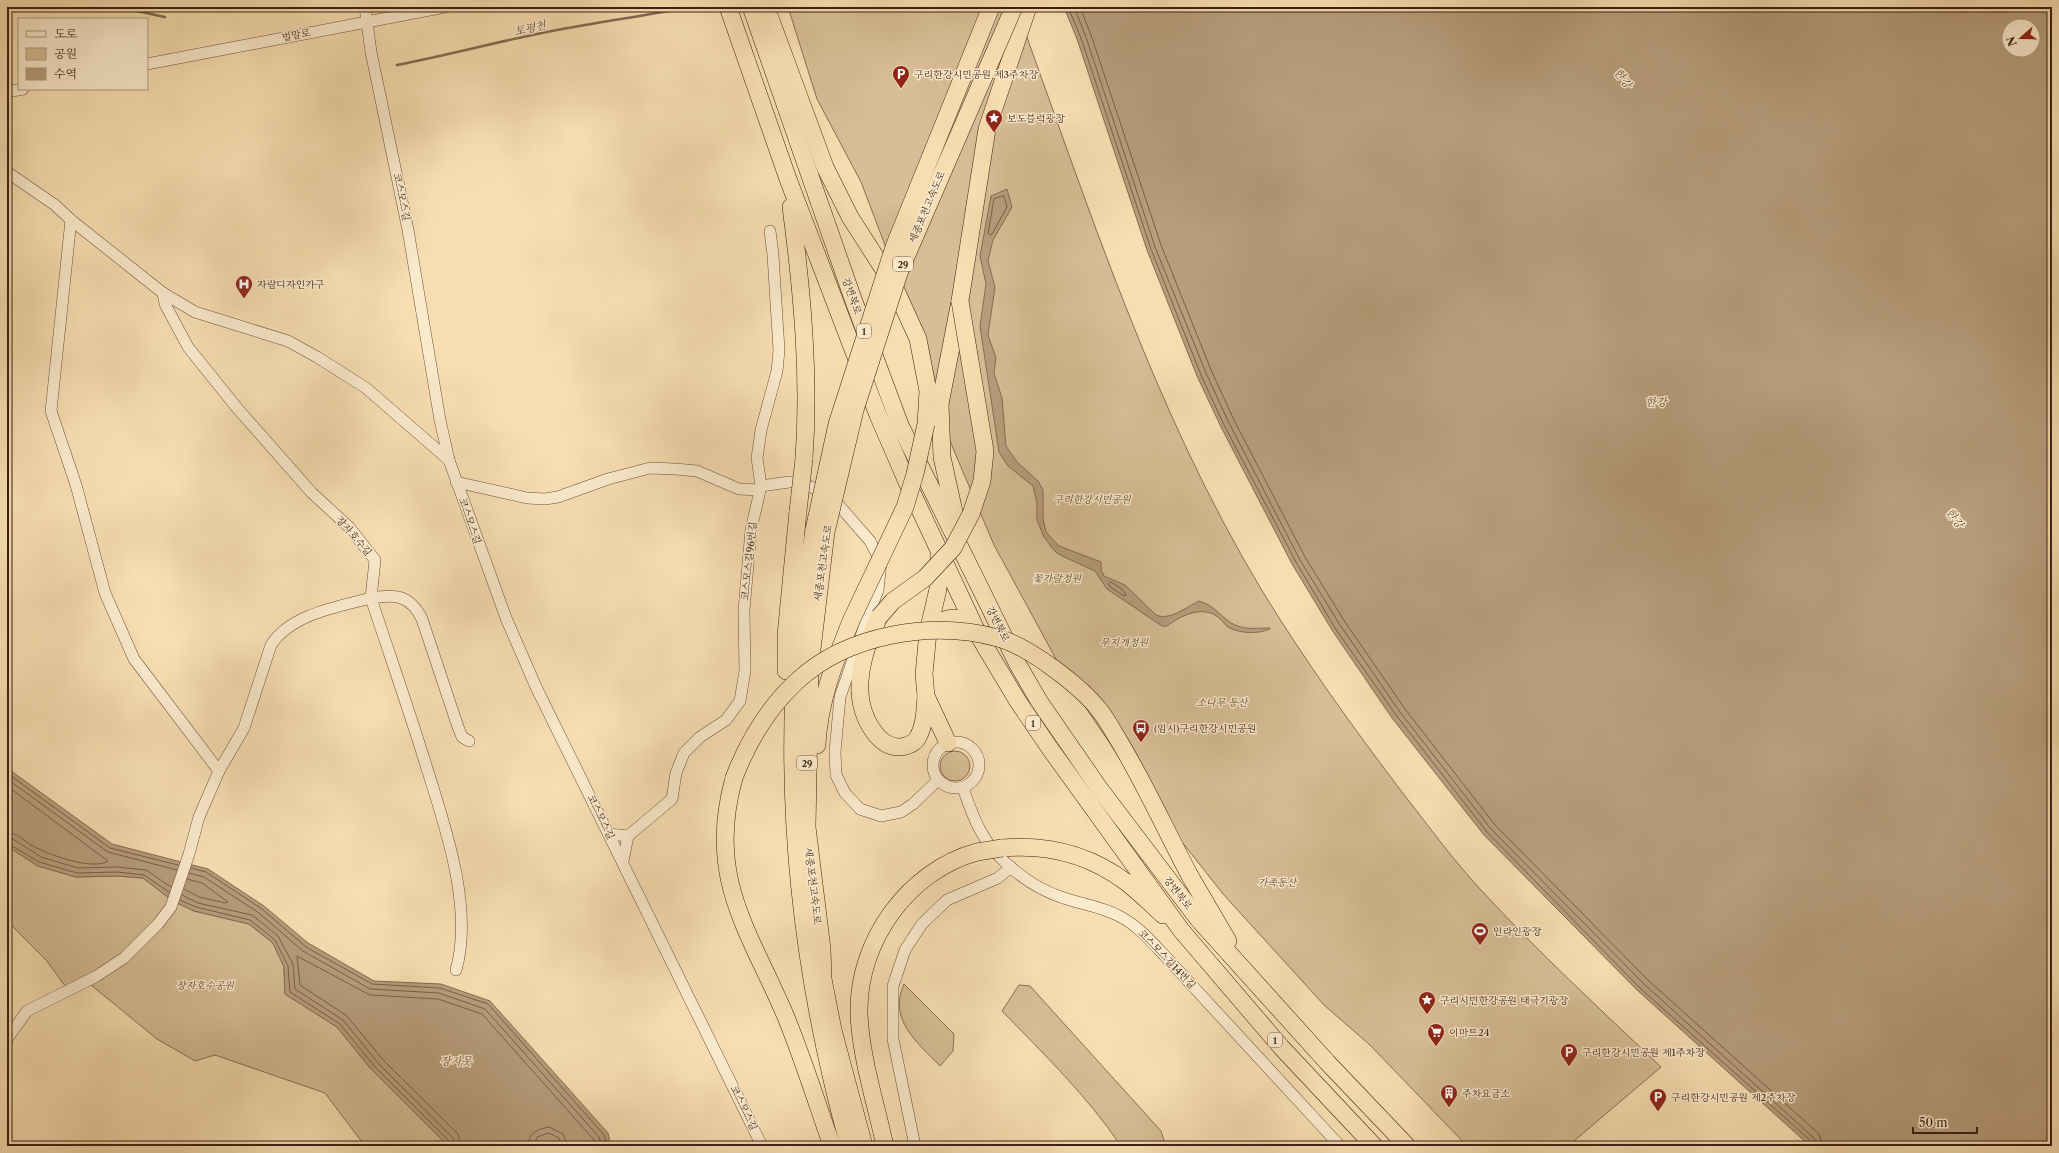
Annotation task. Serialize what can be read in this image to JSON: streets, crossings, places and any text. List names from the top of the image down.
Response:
{
  "streets": {
    "highway": [
      "세종포천고속도로",
      "29",
      "강변북로",
      "1"
    ],
    "street": [
      "벌말로",
      "코스모스길",
      "장자호수길",
      "코스모스길96번길",
      "코스모스길14번길"
    ]
  },
  "crossings": [
    ["벌말로", "코스모스길"],
    ["코스모스길", "코스모스길96번길"]
  ],
  "water": ["토평천", "한강", "장자못"],
  "parks": [
    "구리한강시민공원",
    "꽃가람정원",
    "무지개정원",
    "소나무 동산",
    "가족동산",
    "장자호수공원"
  ],
  "places": {
    "parking": ["구리한강시민공원 제3주차장", "구리한강시민공원 제1주차장", "구리한강시민공원 제2주차장"],
    "place": ["보도블럭광장", "구리시민한강공원 태극기광장"],
    "hospital": ["자람디자인가구"],
    "bus stop": ["(임시)구리한강시민공원"],
    "sports": ["인라인광장"],
    "supermarket": ["이마트24"],
    "building": ["주차요금소"]
  },
  "legend": ["도로", "공원", "수역"],
  "scale_bar": "50 m",
  "north": "left"
}
